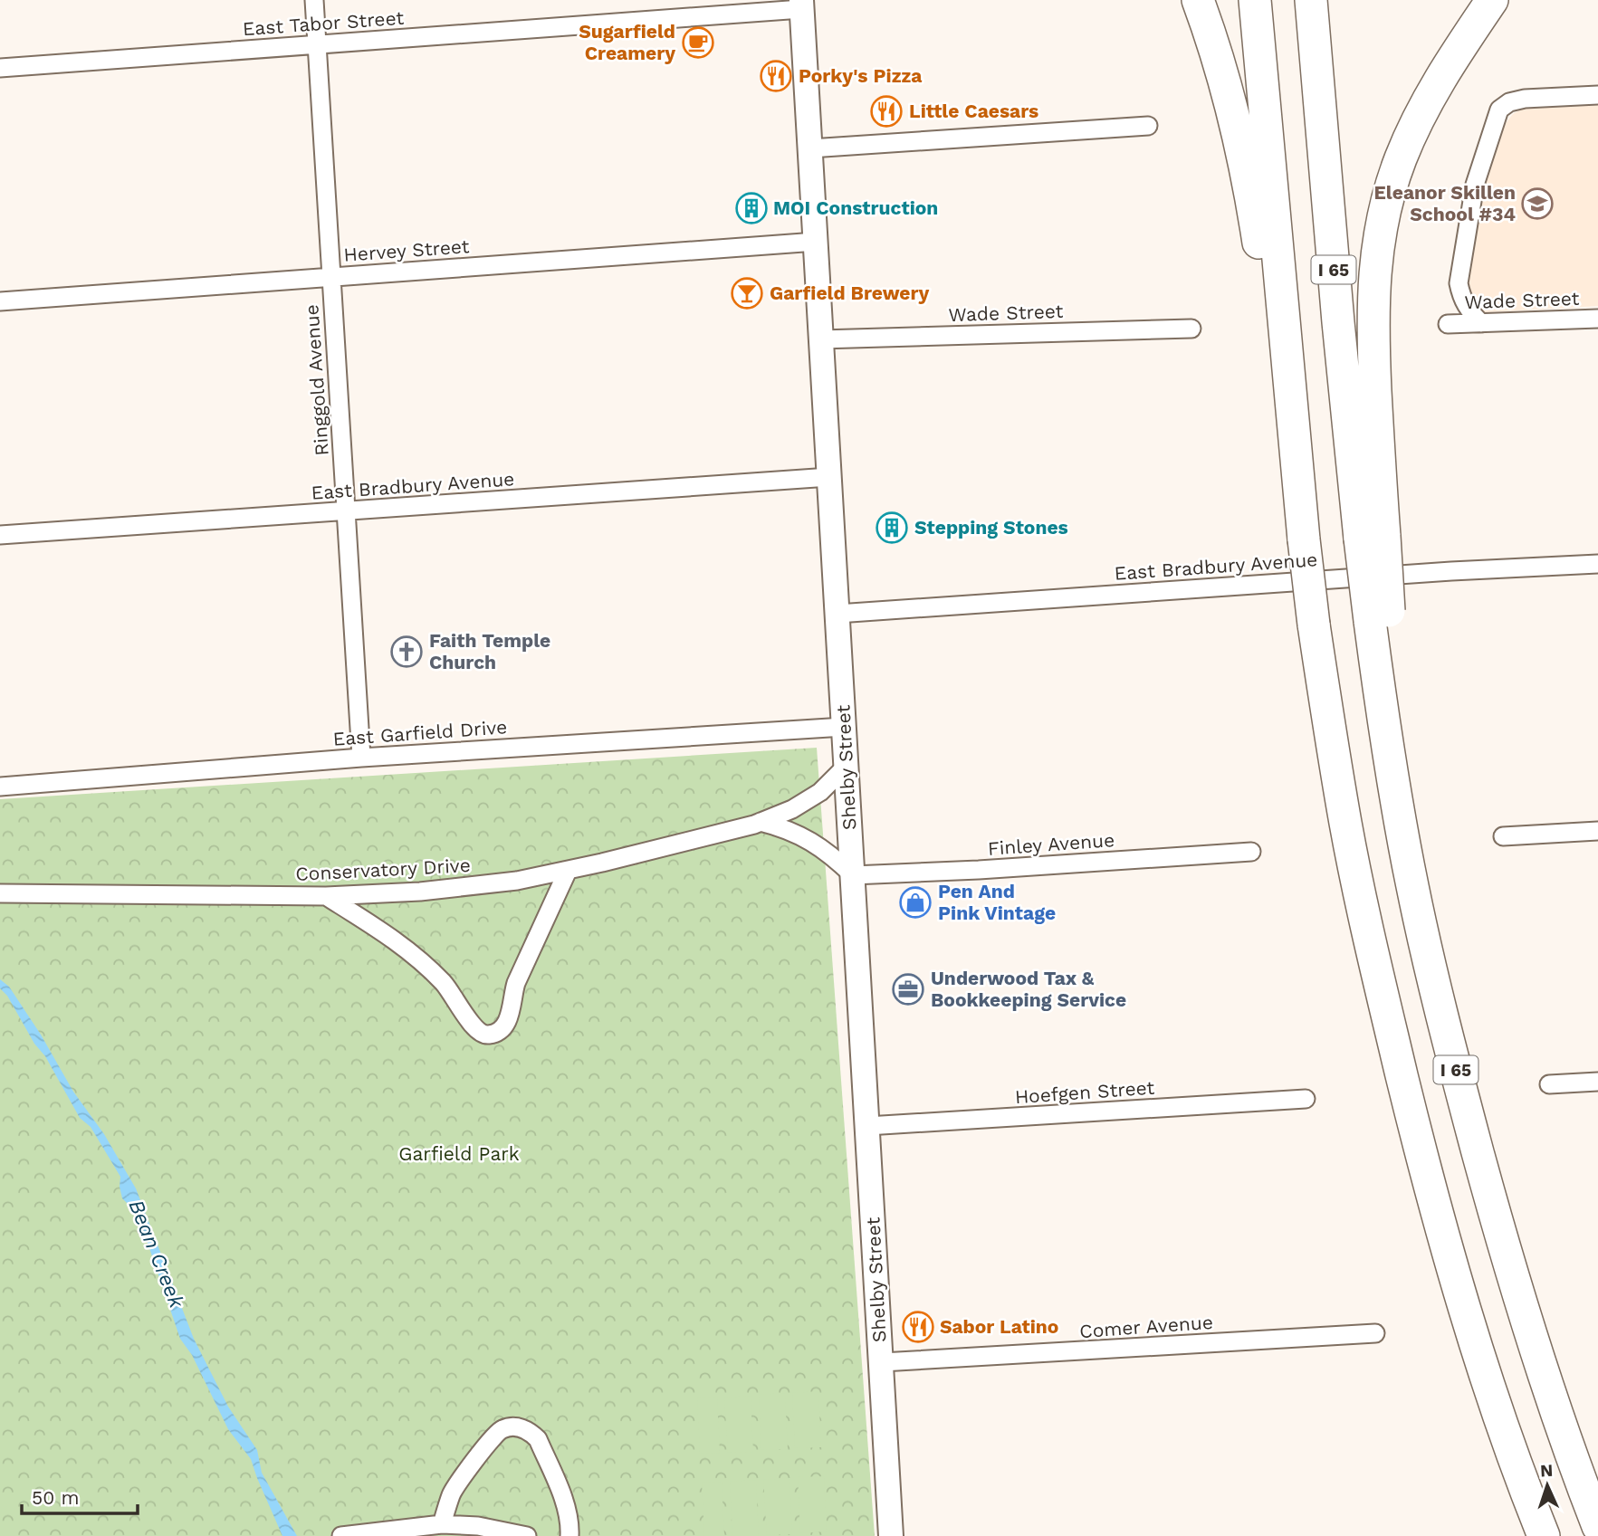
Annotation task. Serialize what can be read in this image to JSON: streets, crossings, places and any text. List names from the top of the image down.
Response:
{
  "streets": {
    "highway": ["I 65"],
    "main road": ["Shelby Street"],
    "street": [
      "East Tabor Street",
      "Hervey Street",
      "Wade Street",
      "Ringgold Avenue",
      "East Bradbury Avenue",
      "East Garfield Drive",
      "Finley Avenue",
      "Conservatory Drive",
      "Hoefgen Street",
      "Comer Avenue"
    ]
  },
  "crossings": [
    ["East Tabor Street", "Ringgold Avenue"],
    ["East Tabor Street", "Shelby Street"],
    ["Hervey Street", "Ringgold Avenue"],
    ["Hervey Street", "Shelby Street"],
    ["Wade Street", "Shelby Street"],
    ["Ringgold Avenue", "East Bradbury Avenue"],
    ["Ringgold Avenue", "East Garfield Drive"],
    ["East Bradbury Avenue", "Shelby Street"],
    ["East Garfield Drive", "Shelby Street"],
    ["Shelby Street", "Finley Avenue"],
    ["Shelby Street", "Conservatory Drive"],
    ["Shelby Street", "Hoefgen Street"],
    ["Shelby Street", "Comer Avenue"]
  ],
  "water": ["Bean Creek"],
  "parks": ["Garfield Park"],
  "places": {
    "cafe": ["Sugarfield Creamery"],
    "restaurant": ["Porky's Pizza", "Little Caesars", "Sabor Latino"],
    "school or university": ["Eleanor Skillen School #34"],
    "building": ["MOI Construction", "Stepping Stones"],
    "bar": ["Garfield Brewery"],
    "church": ["Faith Temple Church"],
    "shop": ["Pen And Pink Vintage"],
    "office": ["Underwood Tax & Bookkeeping Service"]
  },
  "scale_bar": "50 m",
  "north": "top"
}
